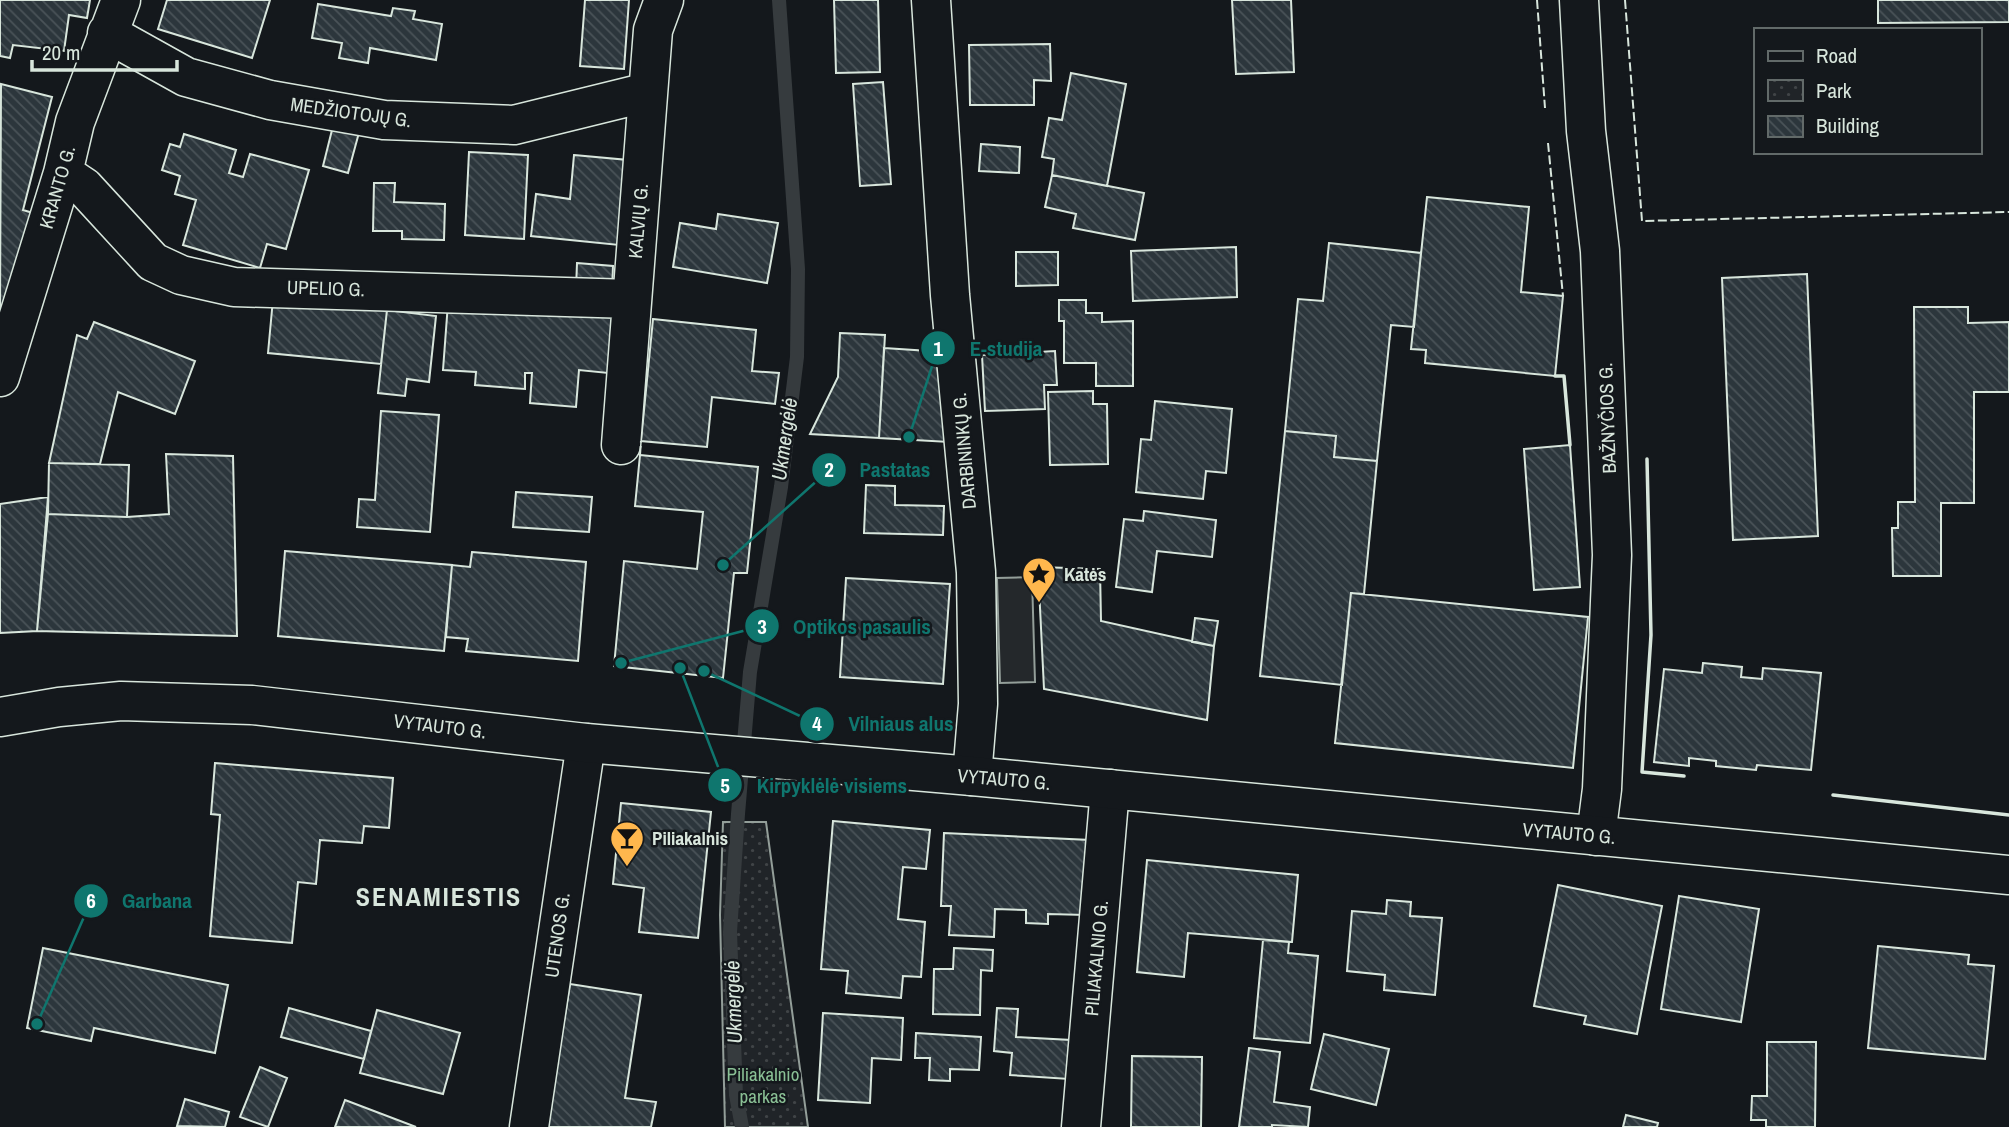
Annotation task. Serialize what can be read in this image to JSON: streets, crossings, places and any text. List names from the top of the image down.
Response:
{
  "streets": {
    "street": [
      "MEDŽIOTOJŲ G.",
      "KRANTO G.",
      "KALVIŲ G.",
      "UPELIO G.",
      "BAŽNYČIOS G.",
      "DARBININKŲ G.",
      "VYTAUTO G.",
      "UTENOS G.",
      "PILIAKALNIO G."
    ]
  },
  "crossings": [
    ["MEDŽIOTOJŲ G.", "KRANTO G."],
    ["MEDŽIOTOJŲ G.", "KALVIŲ G."],
    ["KRANTO G.", "UPELIO G."],
    ["KALVIŲ G.", "UPELIO G."],
    ["BAŽNYČIOS G.", "VYTAUTO G."],
    ["DARBININKŲ G.", "VYTAUTO G."],
    ["VYTAUTO G.", "UTENOS G."],
    ["VYTAUTO G.", "PILIAKALNIO G."]
  ],
  "districts": ["SENAMIESTIS"],
  "water": ["Ukmergėlė"],
  "parks": ["Piliakalnio parkas"],
  "places": {
    "other": [
      "E-studija",
      "Pastatas",
      "Optikos pasaulis",
      "Kirpyklėlė visiems",
      "Vilniaus alus",
      "Garbana"
    ],
    "place": ["Katės"],
    "bar": ["Piliakalnis"]
  },
  "legend": ["Road", "Park", "Building"],
  "scale_bar": "20 m"
}
